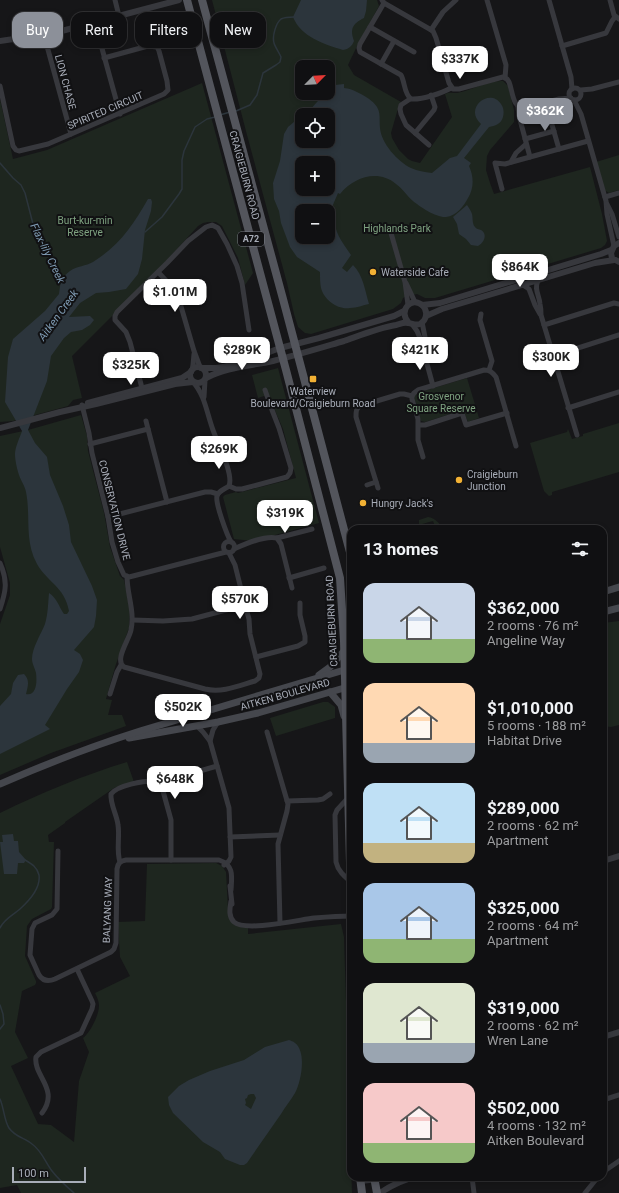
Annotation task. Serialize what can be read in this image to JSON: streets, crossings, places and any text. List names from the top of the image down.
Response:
{
  "streets": {
    "main road": ["CRAIGIEBURN ROAD", "A72", "AITKEN BOULEVARD"],
    "street": [
      "LION CHASE",
      "SPIRITED CIRCUIT",
      "CONSERVATION DRIVE",
      "BALYANG WAY"
    ]
  },
  "crossings": [
    ["LION CHASE", "SPIRITED CIRCUIT"]
  ],
  "water": ["Flax-lily Creek", "Aitken Creek"],
  "parks": ["Burt-kur-min Reserve", "Highlands Park", "Grosvenor Square Reserve"],
  "places": {
    "other": ["Waterside Cafe", "Craigieburn Junction", "Hungry Jack's"],
    "transit": ["Waterview Boulevard/Craigieburn Road"]
  },
  "scale_bar": "100 m",
  "north": "top right",
  "page": {
    "chip": [
      "Buy",
      "Rent",
      "Filters",
      "New"
    ],
    "price": [
      "$337K",
      "$362K",
      "$864K",
      "$1.01M",
      "$289K",
      "$421K",
      "$300K",
      "$325K",
      "$269K",
      "$319K",
      "$570K",
      "$502K",
      "$648K"
    ],
    "map_buttons": ["+", "−"],
    "heading": "13 homes",
    "list": [
      {
        "name": "$362,000",
        "note": "2 rooms · 76 m² · Angeline Way"
      },
      {
        "name": "$1,010,000",
        "note": "5 rooms · 188 m² · Habitat Drive"
      },
      {
        "name": "$289,000",
        "note": "2 rooms · 62 m² · Apartment"
      },
      {
        "name": "$325,000",
        "note": "2 rooms · 64 m² · Apartment"
      },
      {
        "name": "$319,000",
        "note": "2 rooms · 62 m² · Wren Lane"
      },
      {
        "name": "$502,000",
        "note": "4 rooms · 132 m² · Aitken Boulevard"
      }
    ],
    "scale": "100 m"
  }
}
